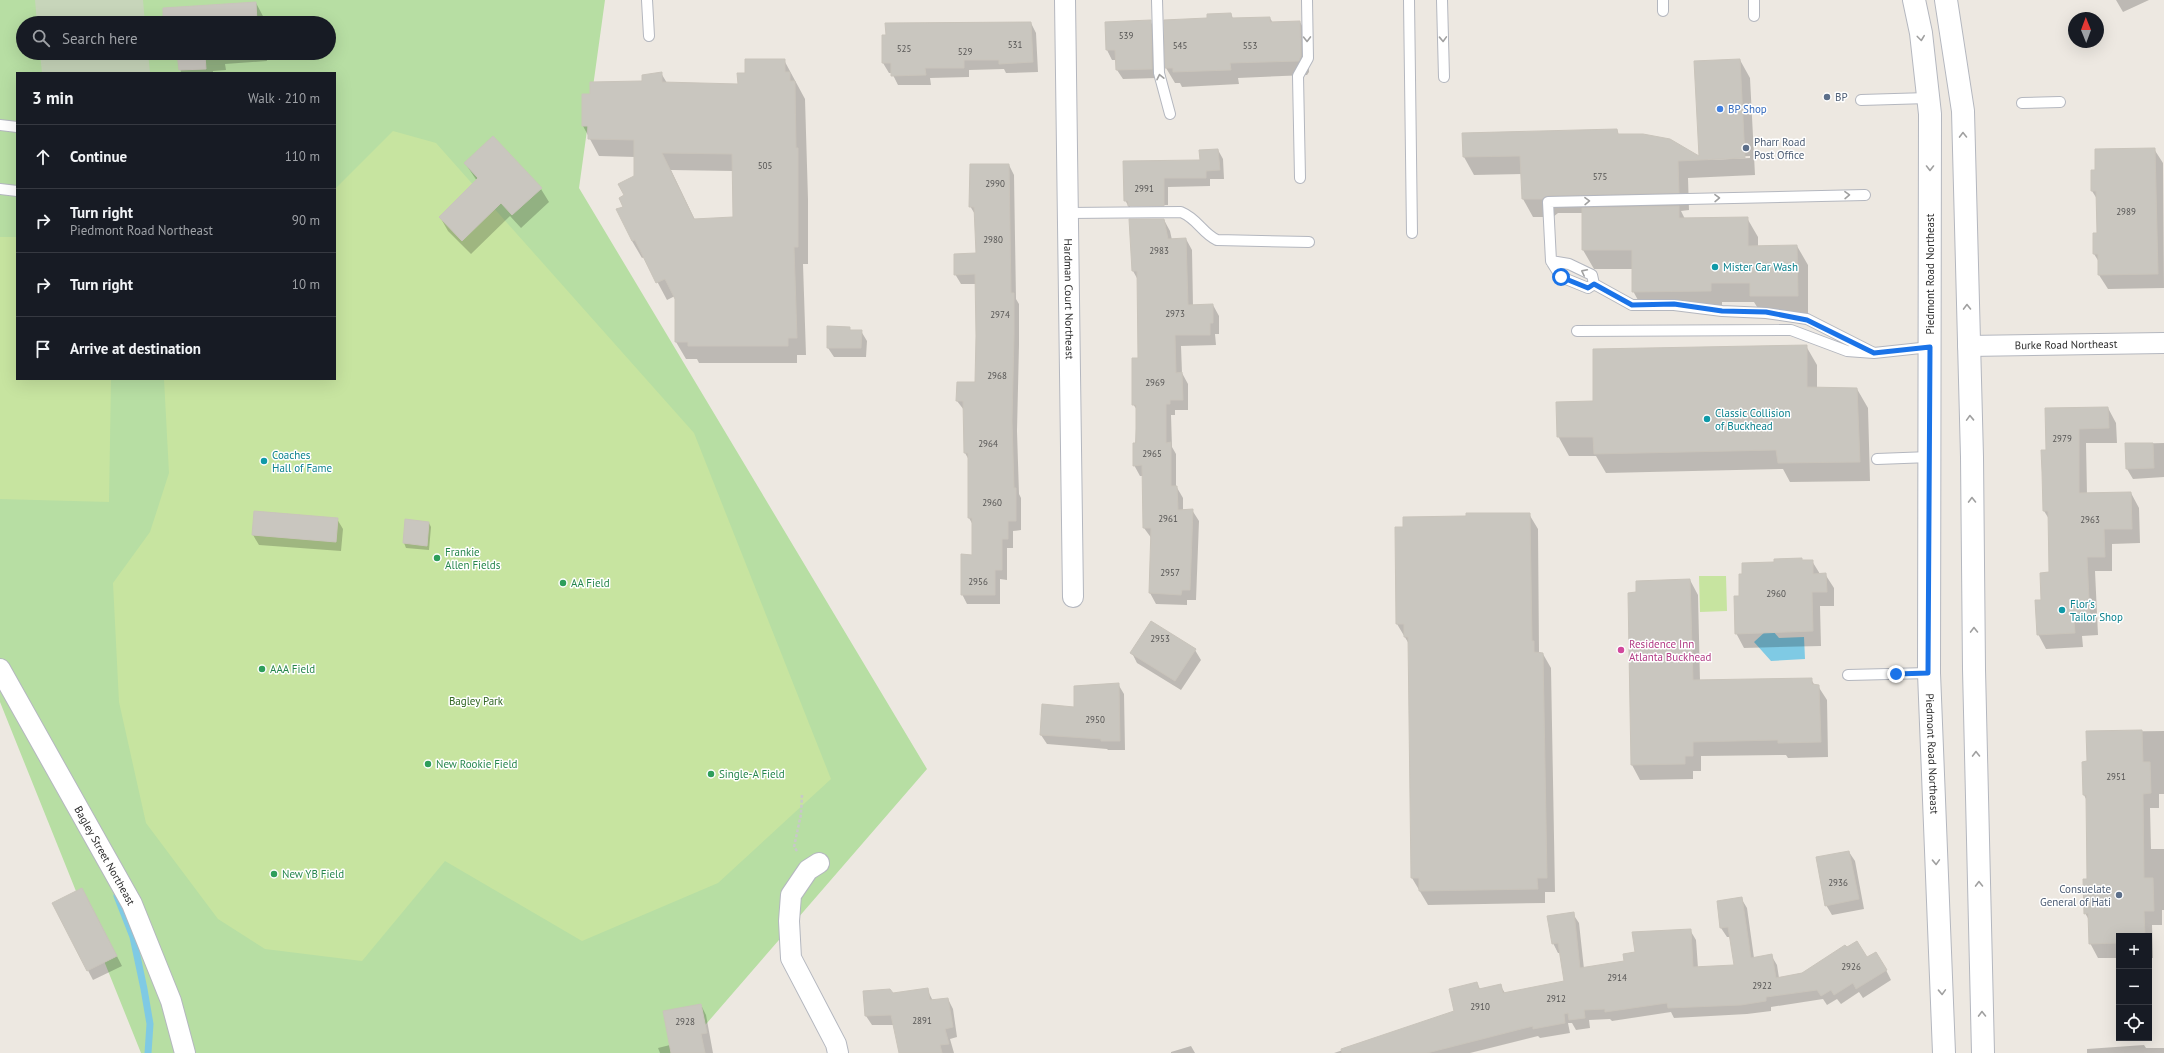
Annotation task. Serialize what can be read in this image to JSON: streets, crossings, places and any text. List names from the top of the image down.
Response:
{
  "streets": {
    "main road": ["Piedmont Road Northeast"],
    "street": ["Hardman Court Northeast", "Burke Road Northeast", "Bagley Street Northeast"]
  },
  "parks": ["Bagley Park"],
  "places": [
    "BP",
    "BP Shop",
    "Pharr Road Post Office",
    "Mister Car Wash",
    "Classic Collision of Buckhead",
    "Coaches Hall of Fame",
    "Frankie Allen Fields",
    "AA Field",
    "Flor's Tailor Shop",
    "Residence Inn Atlanta Buckhead",
    "AAA Field",
    "New Rookie Field",
    "Single-A Field",
    "New YB Field",
    "Consuelate General of Hati"
  ],
  "house_numbers": [
    "539",
    "531",
    "545",
    "553",
    "525",
    "529",
    "505",
    "575",
    "2990",
    "2991",
    "2989",
    "2980",
    "2983",
    "2973",
    "2974",
    "2968",
    "2969",
    "2979",
    "2964",
    "2965",
    "2960",
    "2961",
    "2963",
    "2957",
    "2956",
    "2960",
    "2953",
    "2950",
    "2951",
    "2936",
    "2926",
    "2914",
    "2922",
    "2912",
    "2910",
    "2891",
    "2928"
  ],
  "north": "top",
  "page": {
    "search": "Search here",
    "heading": ["3 min", "Walk · 210 m"],
    "list": [
      ["Continue", "110 m"],
      ["Turn right", "Piedmont Road Northeast", "90 m"],
      ["Turn right", "10 m"],
      "Arrive at destination"
    ],
    "map_buttons": ["+", "−"]
  }
}
